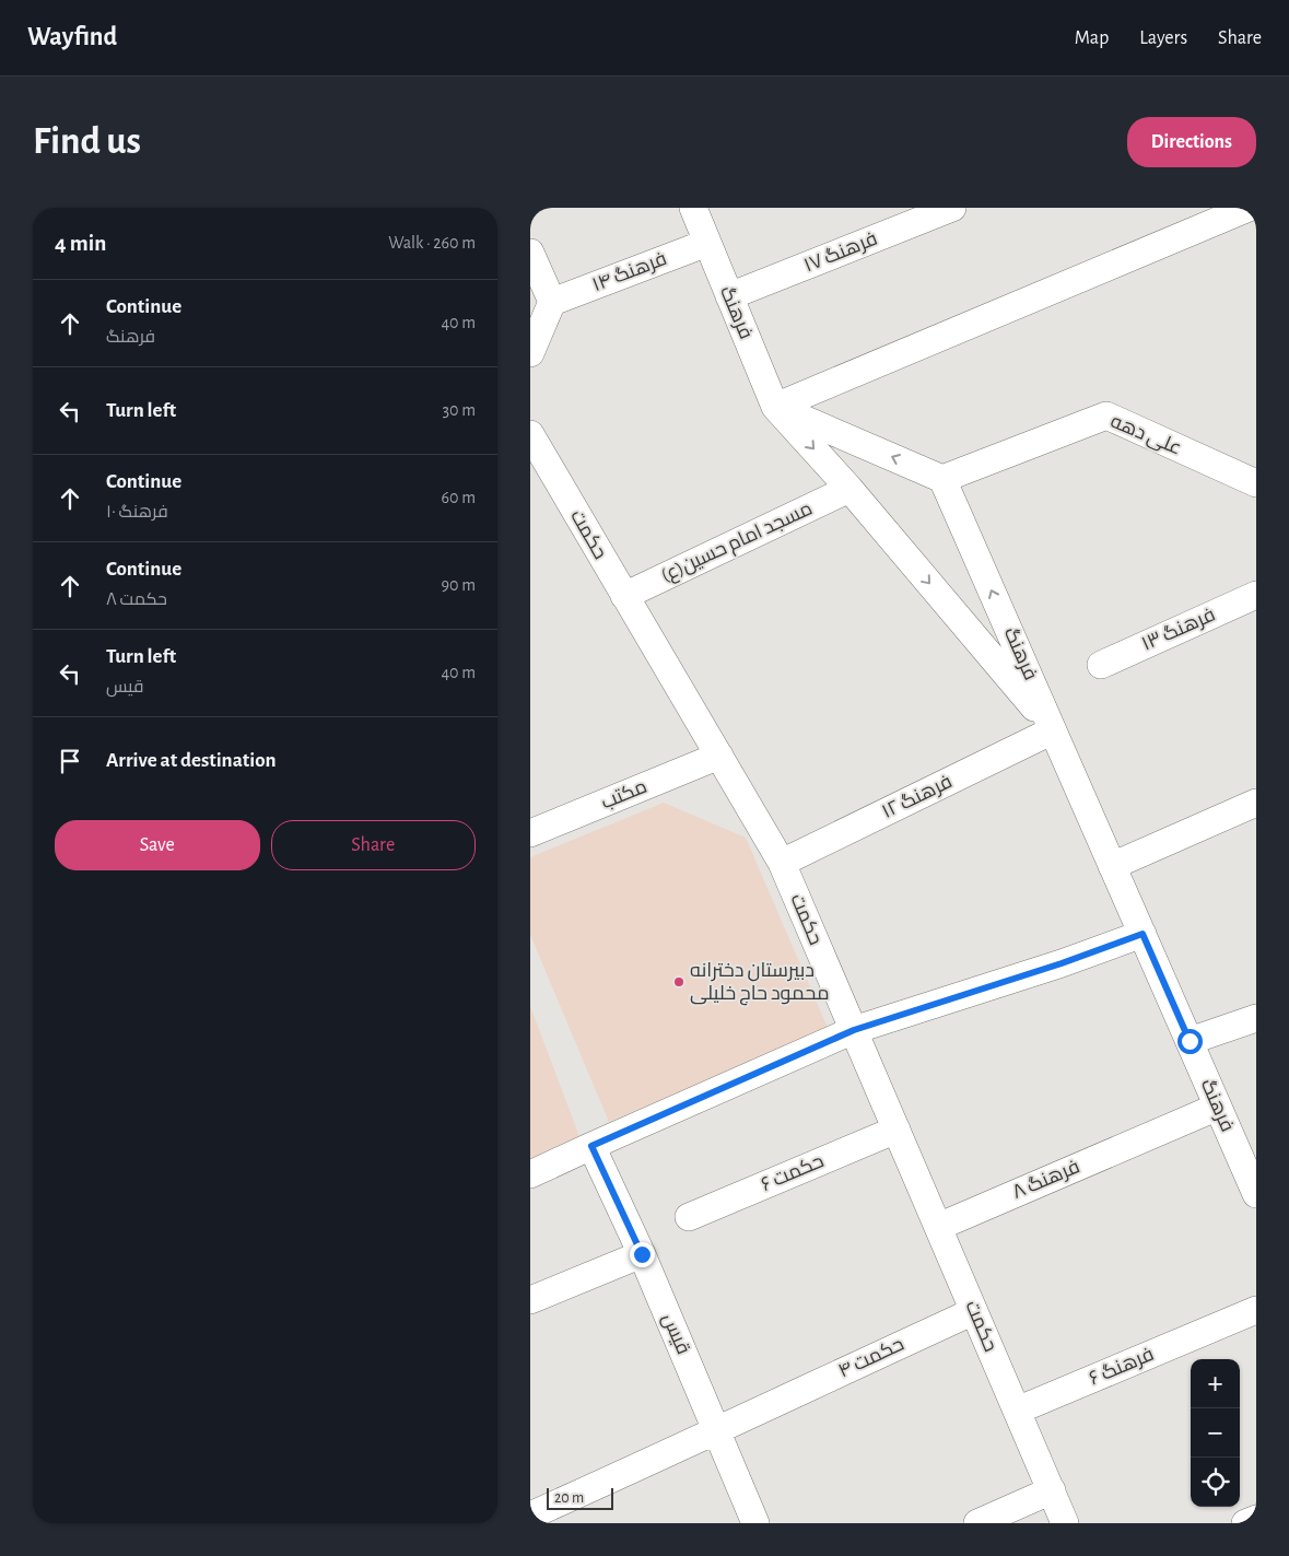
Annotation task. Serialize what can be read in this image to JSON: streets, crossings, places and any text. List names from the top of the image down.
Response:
{
  "streets": {
    "street": [
      "فرهنگ ۱۷",
      "فرهنگ ۱۴",
      "فرهنگ",
      "علی دهه",
      "حکمت",
      "مسجد امام حسین(ع)",
      "فرهنگ ۱۳",
      "مکتب",
      "فرهنگ ۱۲",
      "حکمت ۶",
      "فرهنگ ۸",
      "قیس",
      "حکمت ۴",
      "فرهنگ ۶"
    ]
  },
  "crossings": [
    ["فرهنگ ۱۷", "فرهنگ"],
    ["فرهنگ ۱۴", "فرهنگ"],
    ["فرهنگ", "علی دهه"],
    ["فرهنگ", "مسجد امام حسین(ع)"],
    ["فرهنگ", "فرهنگ ۱۲"],
    ["فرهنگ", "فرهنگ ۸"],
    ["حکمت", "مسجد امام حسین(ع)"],
    ["حکمت", "مکتب"],
    ["حکمت", "فرهنگ ۱۲"],
    ["حکمت", "حکمت ۶"],
    ["حکمت", "فرهنگ ۸"],
    ["حکمت", "حکمت ۴"],
    ["حکمت", "فرهنگ ۶"],
    ["قیس", "حکمت ۴"]
  ],
  "places": ["دبيرستان دخترانه محمود حاج خلیلی"],
  "scale_bar": "20 m",
  "page": {
    "header": "Wayfind",
    "nav": ["Map", "Layers", "Share"],
    "buttons": [
      "Directions",
      ["Save", "Share"]
    ],
    "title": "Find us",
    "heading": ["4 min", "Walk · 260 m"],
    "list": [
      ["Continue", "فرهنگ", "40 m"],
      ["Turn left", "30 m"],
      ["Continue", "فرهنگ ۱۰", "60 m"],
      ["Continue", "حکمت ۸", "90 m"],
      ["Turn left", "قیس", "40 m"],
      "Arrive at destination"
    ],
    "map_buttons": ["+", "−"],
    "scale": "20 m"
  }
}
